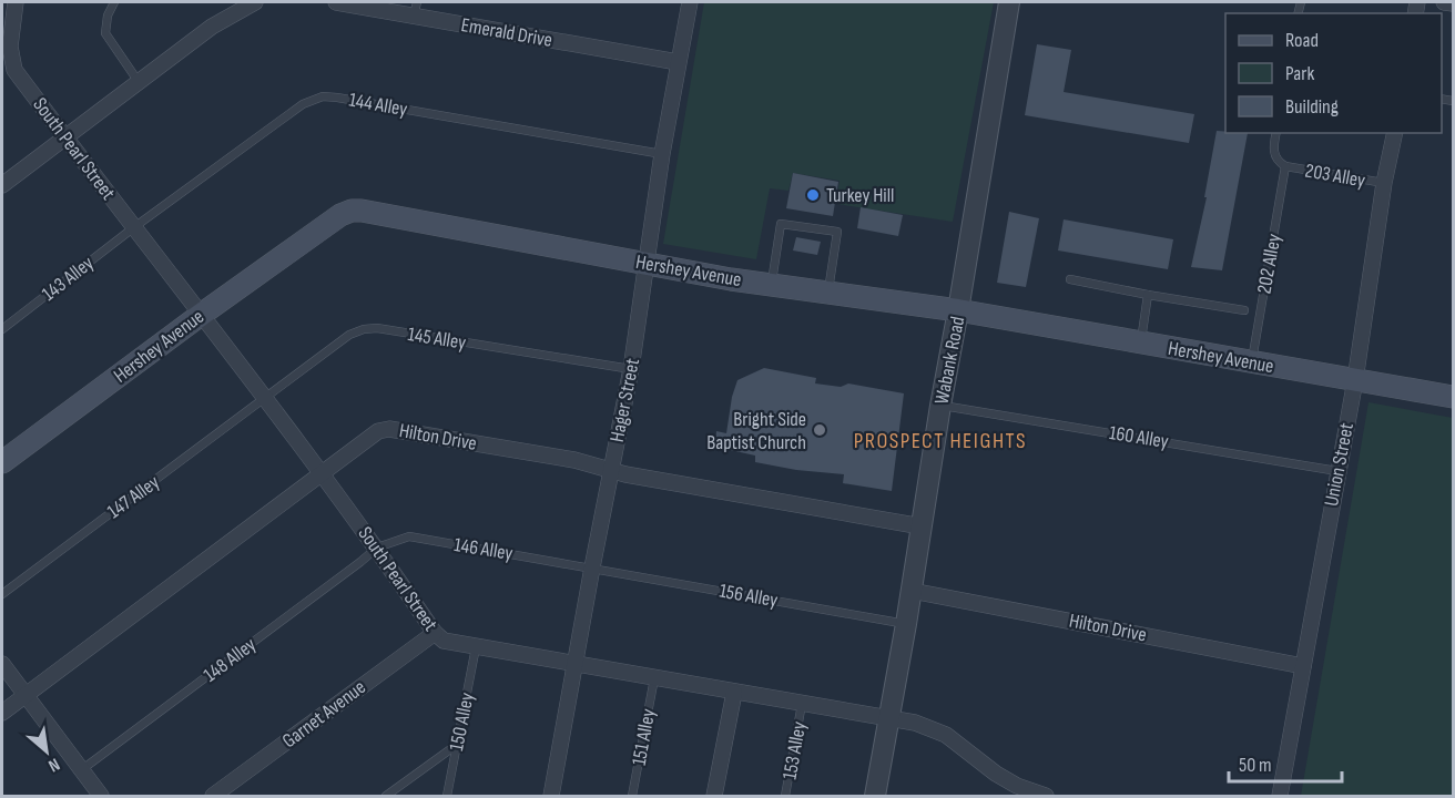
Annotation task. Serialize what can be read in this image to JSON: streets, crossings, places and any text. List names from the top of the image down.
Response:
{
  "streets": {
    "main road": ["Hershey Avenue"],
    "street": [
      "Emerald Drive",
      "South Pearl Street",
      "Wabank Road",
      "Hager Street",
      "Hilton Drive",
      "Union Street",
      "Garnet Avenue"
    ],
    "lane": [
      "144 Alley",
      "203 Alley",
      "202 Alley",
      "143 Alley",
      "145 Alley",
      "160 Alley",
      "147 Alley",
      "146 Alley",
      "156 Alley",
      "148 Alley",
      "150 Alley",
      "151 Alley",
      "153 Alley"
    ]
  },
  "crossings": [
    ["Emerald Drive", "Hager Street"],
    ["144 Alley", "South Pearl Street"],
    ["144 Alley", "143 Alley"],
    ["144 Alley", "Hager Street"],
    ["South Pearl Street", "Hershey Avenue"],
    ["South Pearl Street", "143 Alley"],
    ["South Pearl Street", "145 Alley"],
    ["South Pearl Street", "Wabank Road"],
    ["South Pearl Street", "Hager Street"],
    ["South Pearl Street", "Hilton Drive"],
    ["South Pearl Street", "147 Alley"],
    ["South Pearl Street", "146 Alley"],
    ["South Pearl Street", "148 Alley"],
    ["South Pearl Street", "Garnet Avenue"],
    ["South Pearl Street", "150 Alley"],
    ["South Pearl Street", "151 Alley"],
    ["South Pearl Street", "153 Alley"],
    ["203 Alley", "202 Alley"],
    ["203 Alley", "Union Street"],
    ["202 Alley", "Hershey Avenue"],
    ["Hershey Avenue", "Wabank Road"],
    ["Hershey Avenue", "Hager Street"],
    ["Hershey Avenue", "Union Street"],
    ["145 Alley", "Hager Street"],
    ["145 Alley", "147 Alley"],
    ["Wabank Road", "Hilton Drive"],
    ["Wabank Road", "160 Alley"],
    ["Wabank Road", "156 Alley"],
    ["Hager Street", "Hilton Drive"],
    ["Hager Street", "146 Alley"],
    ["Hager Street", "156 Alley"],
    ["Hilton Drive", "Union Street"],
    ["160 Alley", "Union Street"],
    ["146 Alley", "156 Alley"],
    ["146 Alley", "148 Alley"]
  ],
  "districts": ["PROSPECT HEIGHTS"],
  "places": ["Turkey Hill", "Bright Side Baptist Church"],
  "legend": ["Road", "Park", "Building"],
  "scale_bar": "50 m",
  "north": "bottom right"
}
